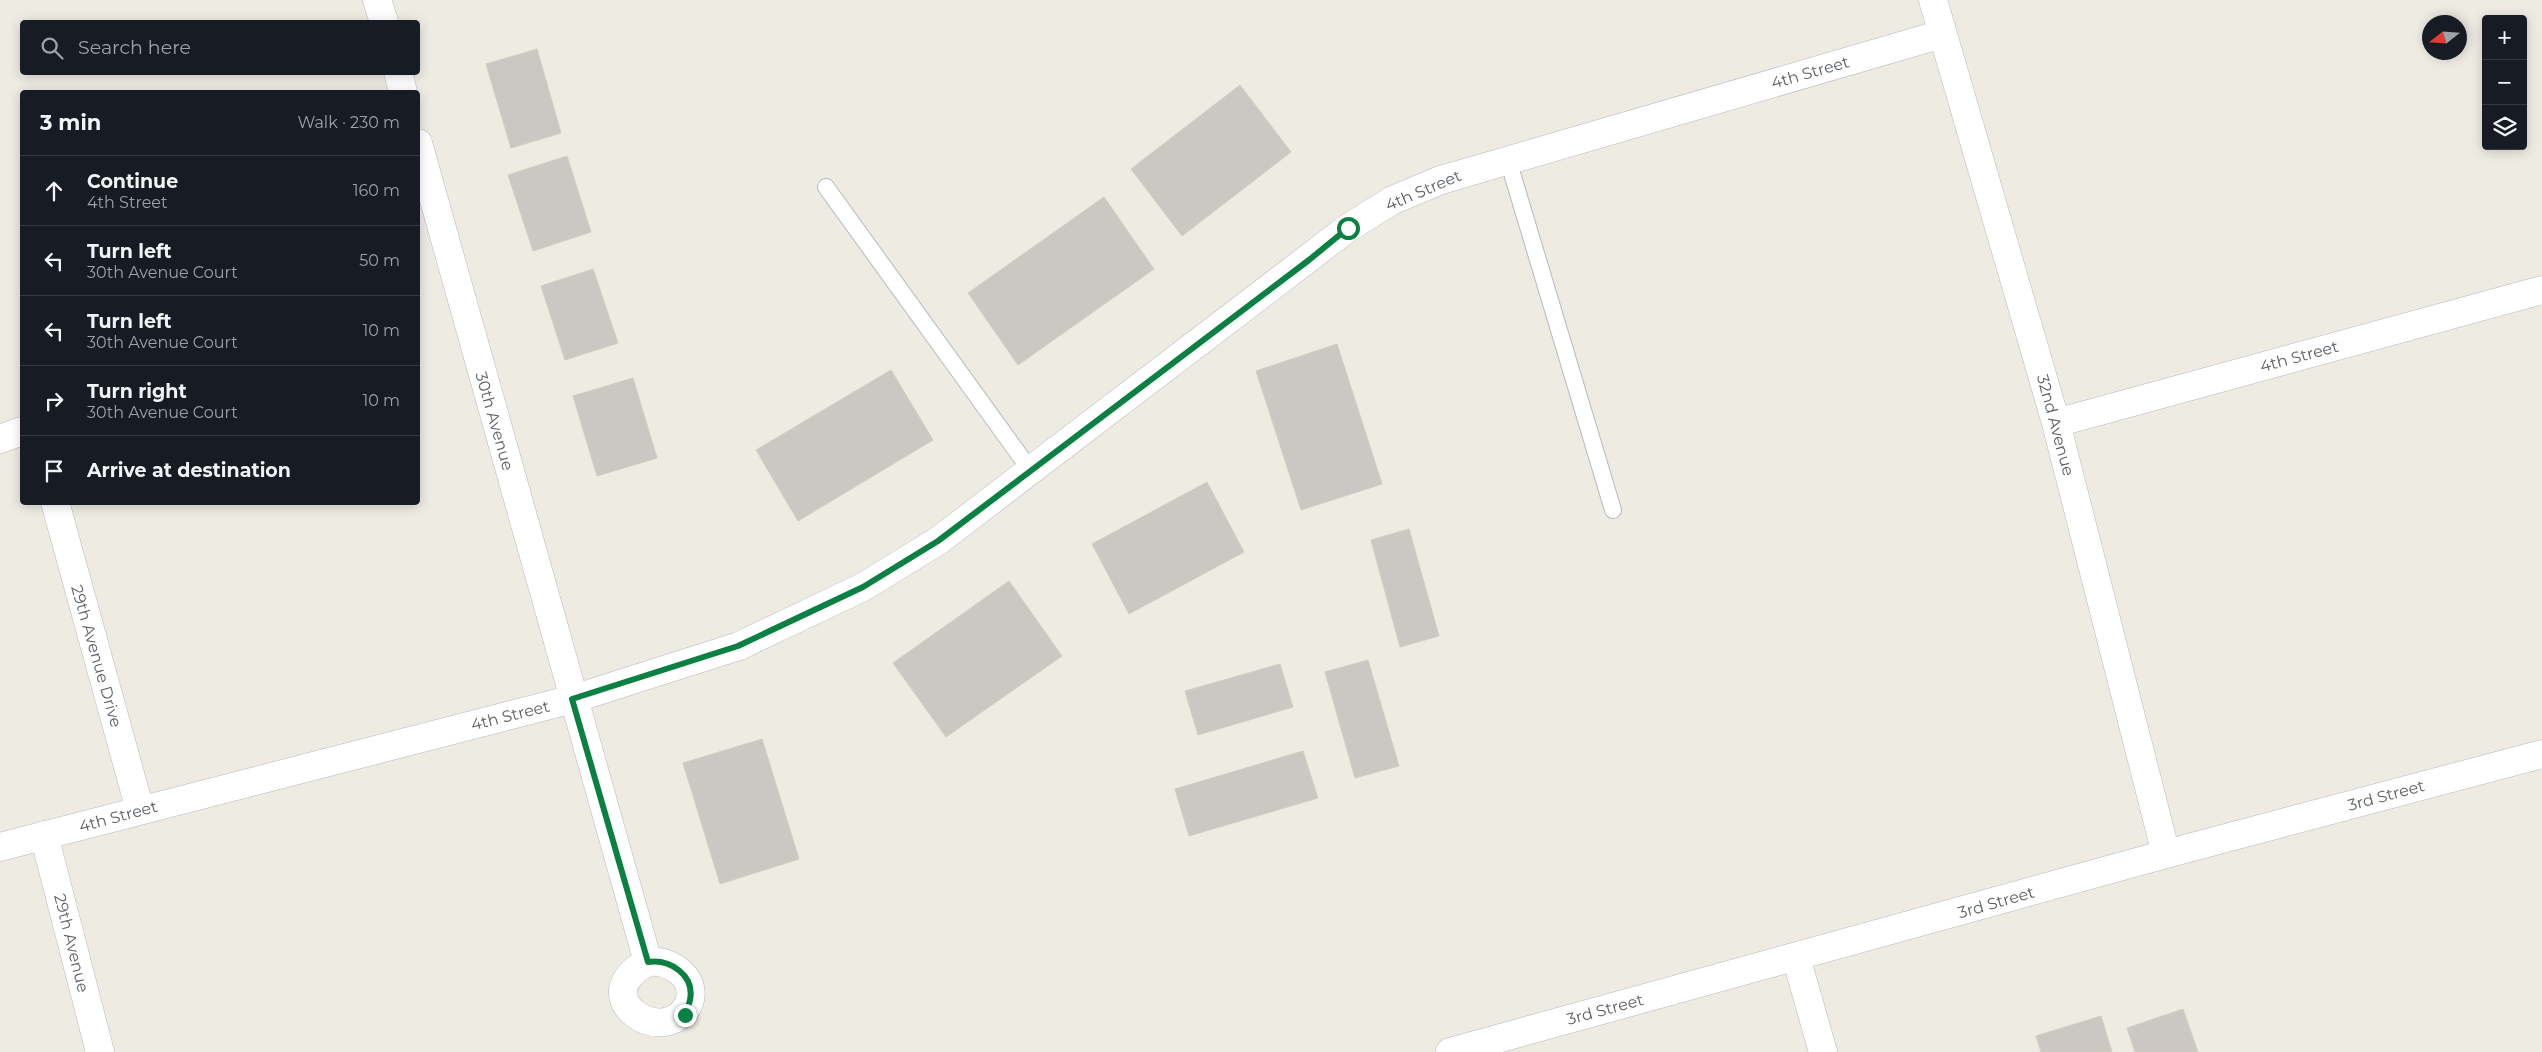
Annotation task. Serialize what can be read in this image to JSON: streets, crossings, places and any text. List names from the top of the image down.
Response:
{
  "streets": {
    "street": [
      "4th Street",
      "30th Avenue",
      "32nd Avenue",
      "29th Avenue Drive",
      "3rd Street",
      "29th Avenue"
    ]
  },
  "crossings": [
    ["4th Street", "30th Avenue"],
    ["4th Street", "32nd Avenue"],
    ["4th Street", "29th Avenue Drive"],
    ["4th Street", "29th Avenue"],
    ["32nd Avenue", "3rd Street"]
  ],
  "north": "left",
  "page": {
    "map_buttons": ["+", "−"],
    "search": "Search here",
    "heading": ["3 min", "Walk · 230 m"],
    "list": [
      ["Continue", "4th Street", "160 m"],
      ["Turn left", "30th Avenue Court", "50 m"],
      ["Turn left", "30th Avenue Court", "10 m"],
      ["Turn right", "30th Avenue Court", "10 m"],
      "Arrive at destination"
    ]
  }
}
